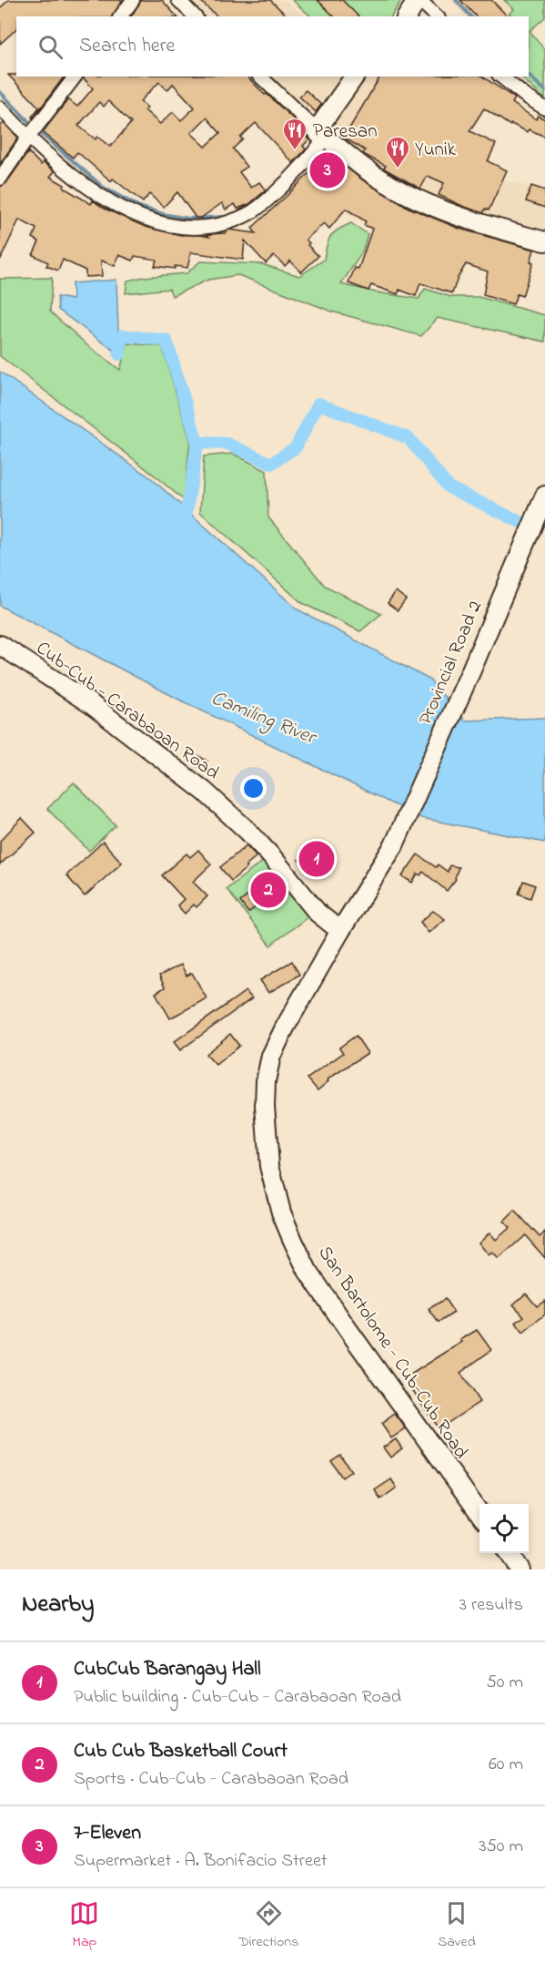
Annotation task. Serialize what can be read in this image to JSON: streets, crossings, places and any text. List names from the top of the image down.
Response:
{
  "streets": {
    "street": ["Provincial Road 2", "Cub-Cub - Carabaoan Road", "San Bartolome - Cub-Cub Road"]
  },
  "crossings": [
    ["Provincial Road 2", "San Bartolome - Cub-Cub Road"],
    ["Cub-Cub - Carabaoan Road", "San Bartolome - Cub-Cub Road"]
  ],
  "water": ["Camiling River"],
  "places": {
    "restaurant": ["Paresan", "Yunik"]
  },
  "page": {
    "search": "Search here",
    "pins": ["3", "1", "2"],
    "heading": ["Nearby", "3 results"],
    "list": [
      {
        "mark": "1",
        "name": "CubCub Barangay Hall",
        "note": "Public building · Cub-Cub - Carabaoan Road",
        "value": "50 m"
      },
      {
        "mark": "2",
        "name": "Cub Cub Basketball Court",
        "note": "Sports · Cub-Cub - Carabaoan Road",
        "value": "60 m"
      },
      {
        "mark": "3",
        "name": "7-Eleven",
        "note": "Supermarket · A. Bonifacio Street",
        "value": "350 m"
      }
    ],
    "nav": ["Map", "Directions", "Saved"]
  }
}
